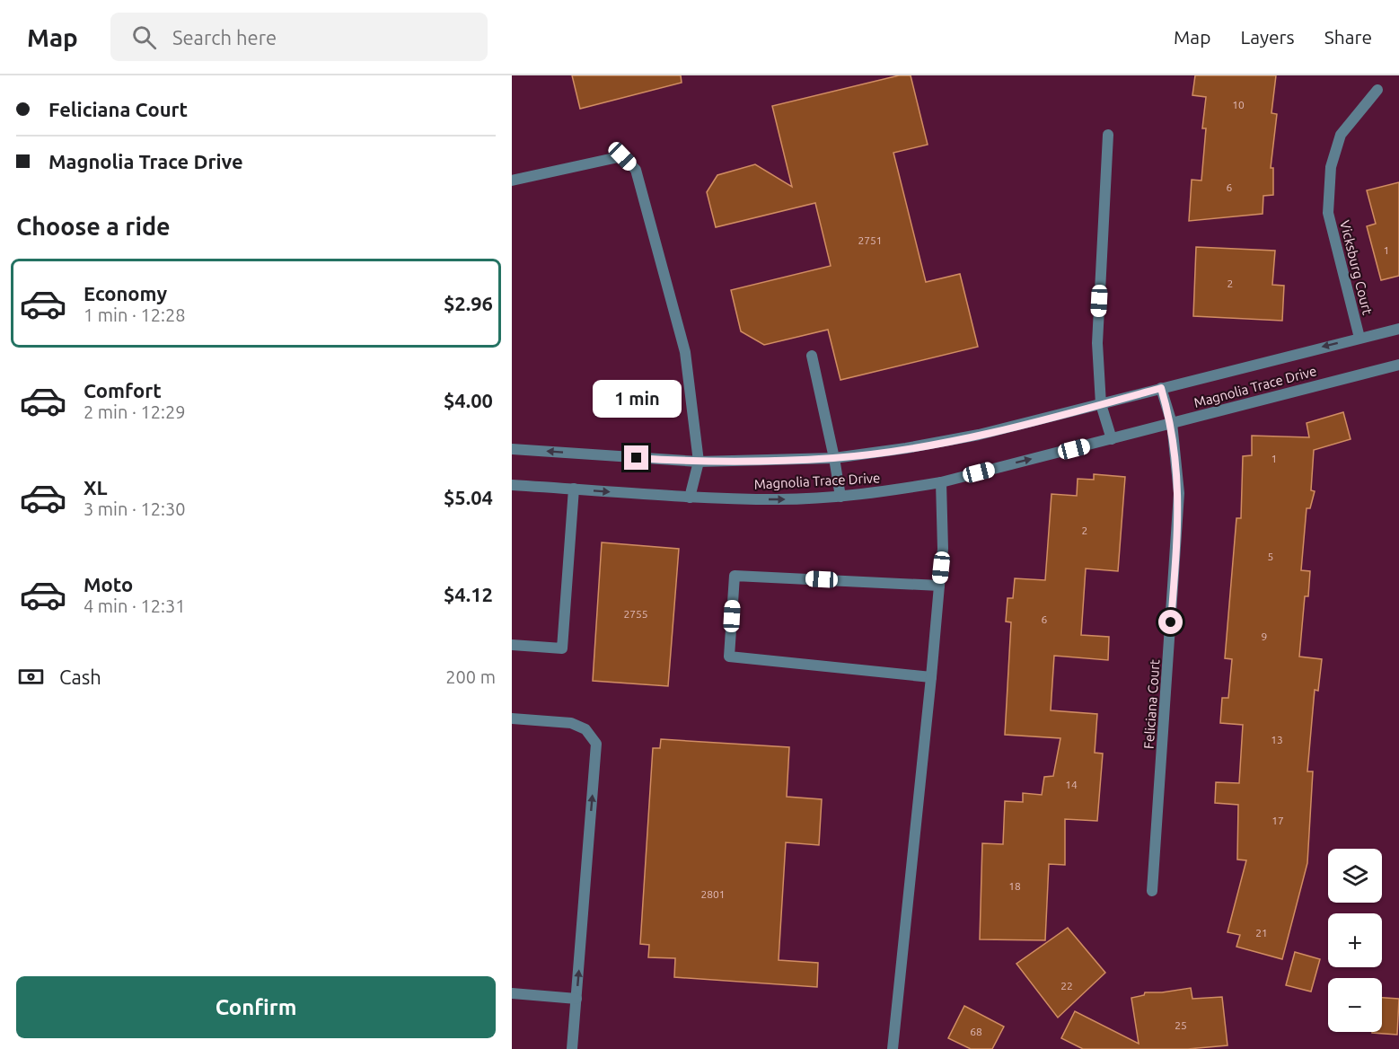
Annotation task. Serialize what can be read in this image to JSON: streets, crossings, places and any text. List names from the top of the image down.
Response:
{
  "streets": {
    "street": ["Vicksburg Court", "Magnolia Trace Drive", "Feliciana Court"]
  },
  "crossings": [
    ["Vicksburg Court", "Magnolia Trace Drive"],
    ["Magnolia Trace Drive", "Feliciana Court"]
  ],
  "house_numbers": [
    "10",
    "6",
    "2751",
    "1",
    "2",
    "1",
    "2",
    "5",
    "2755",
    "6",
    "9",
    "13",
    "14",
    "17",
    "18",
    "2801",
    "21",
    "22",
    "25",
    "68"
  ],
  "page": {
    "header": "Map",
    "search": "Search here",
    "nav": ["Map", "Layers", "Share"],
    "banner": ["Feliciana Court", "Magnolia Trace Drive"],
    "heading": "Choose a ride",
    "list": [
      {
        "name": "Economy",
        "note": "1 min · 12:28",
        "value": "$2.96"
      },
      {
        "name": "Comfort",
        "note": "2 min · 12:29",
        "value": "$4.00"
      },
      {
        "name": "XL",
        "note": "3 min · 12:30",
        "value": "$5.04"
      },
      {
        "name": "Moto",
        "note": "4 min · 12:31",
        "value": "$4.12"
      }
    ],
    "bubble": "1 min",
    "pay": ["Cash", "200 m"],
    "map_buttons": ["+", "−"],
    "buttons": "Confirm"
  }
}
